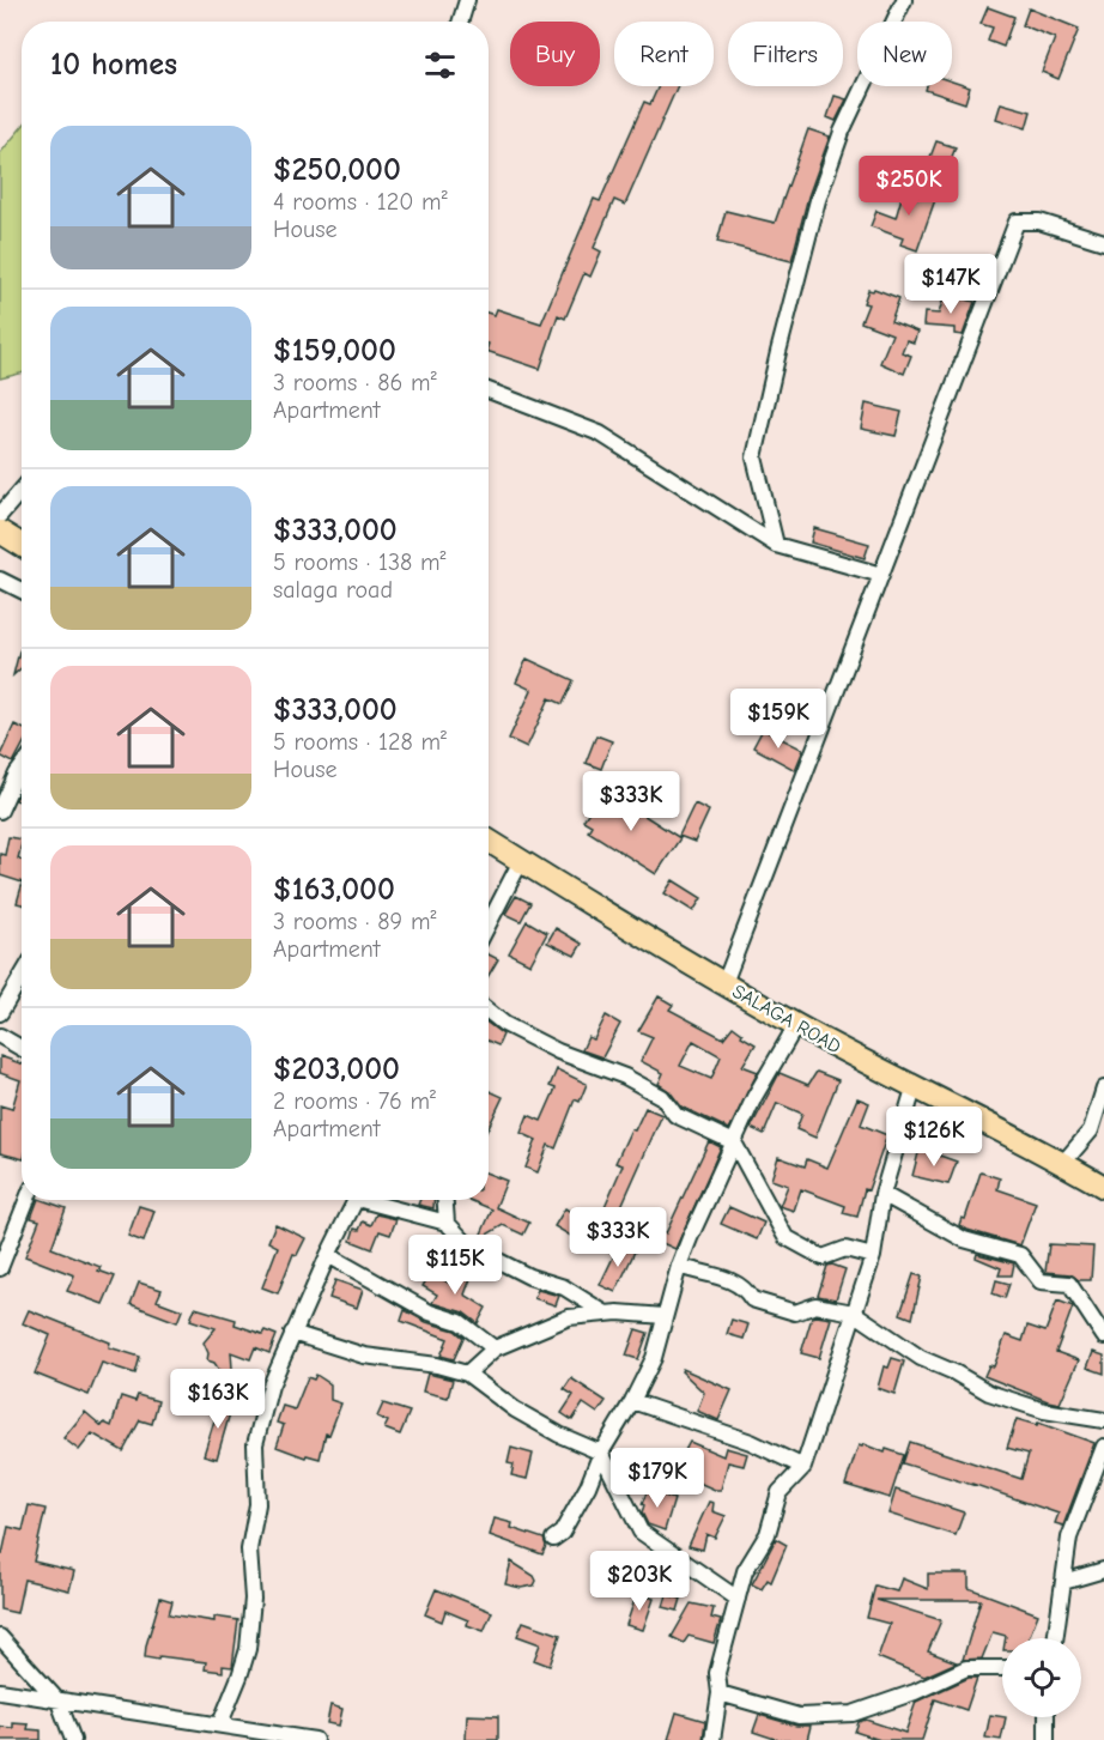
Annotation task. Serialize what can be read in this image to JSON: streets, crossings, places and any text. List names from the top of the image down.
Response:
{
  "streets": {
    "main road": ["SALAGA ROAD"]
  },
  "page": {
    "chip": [
      "Buy",
      "Rent",
      "Filters",
      "New"
    ],
    "heading": "10 homes",
    "list": [
      {
        "name": "$250,000",
        "note": "4 rooms · 120 m² · House"
      },
      {
        "name": "$159,000",
        "note": "3 rooms · 86 m² · Apartment"
      },
      {
        "name": "$333,000",
        "note": "5 rooms · 138 m² · salaga road"
      },
      {
        "name": "$333,000",
        "note": "5 rooms · 128 m² · House"
      },
      {
        "name": "$163,000",
        "note": "3 rooms · 89 m² · Apartment"
      },
      {
        "name": "$203,000",
        "note": "2 rooms · 76 m² · Apartment"
      }
    ],
    "price": [
      "$250K",
      "$147K",
      "$159K",
      "$333K",
      "$126K",
      "$333K",
      "$115K",
      "$163K",
      "$179K",
      "$203K"
    ]
  }
}
